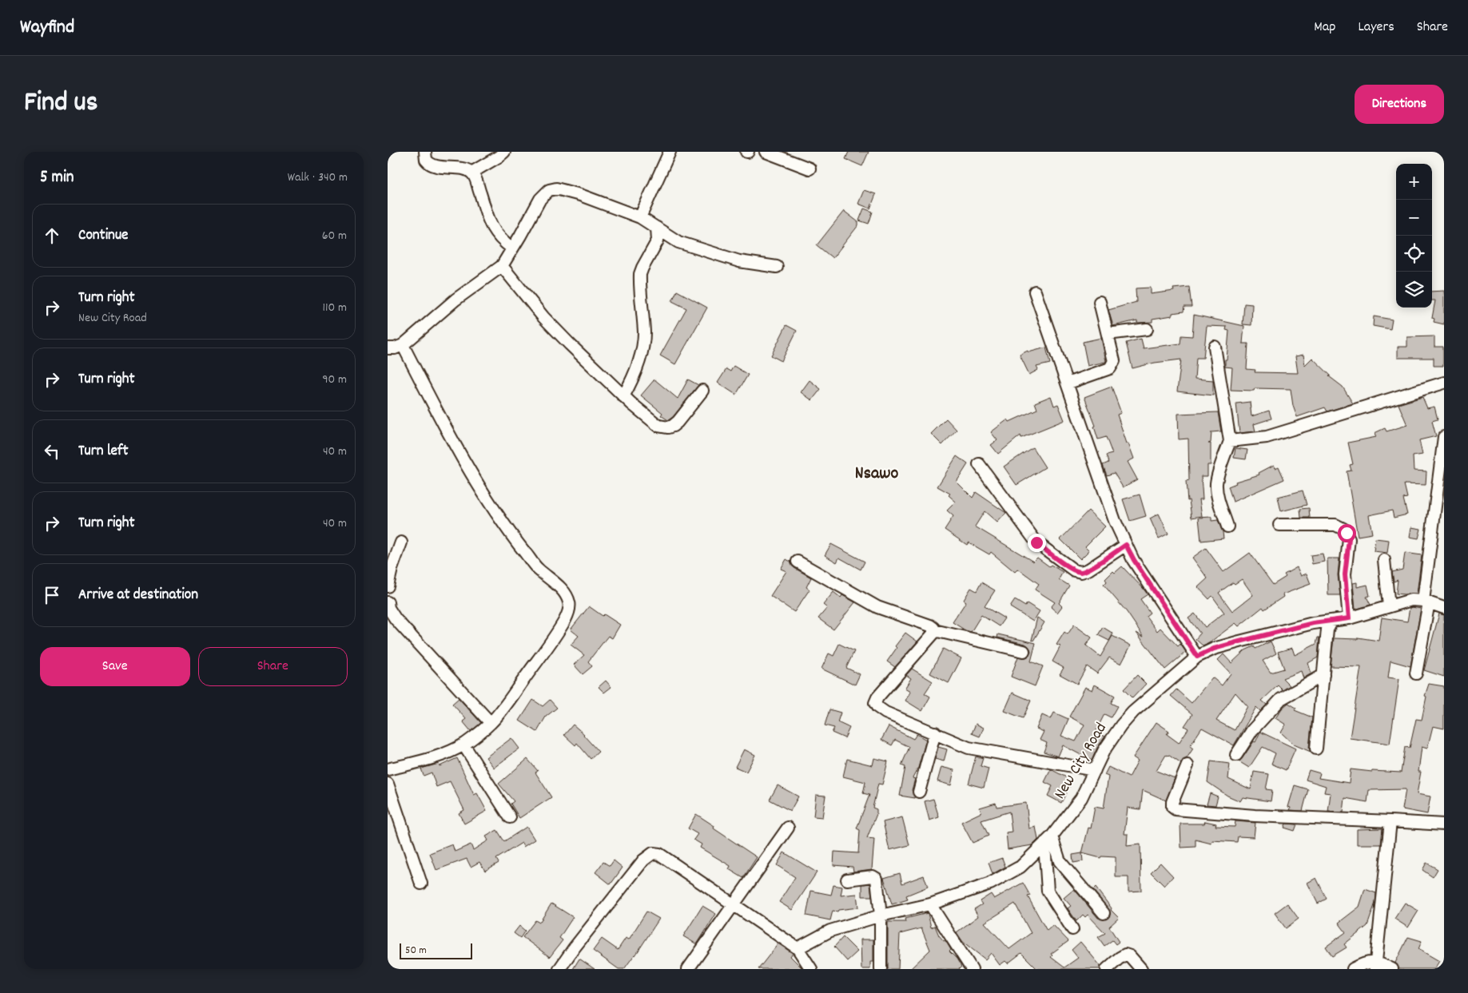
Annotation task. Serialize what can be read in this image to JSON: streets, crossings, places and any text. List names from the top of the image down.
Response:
{
  "streets": {
    "street": ["New City Road"]
  },
  "districts": ["Nsawo"],
  "scale_bar": "50 m",
  "page": {
    "header": "Wayfind",
    "nav": ["Map", "Layers", "Share"],
    "title": "Find us",
    "buttons": [
      "Directions",
      ["Save", "Share"]
    ],
    "heading": ["5 min", "Walk · 340 m"],
    "map_buttons": ["+", "−"],
    "list": [
      ["Continue", "60 m"],
      ["Turn right", "New City Road", "110 m"],
      ["Turn right", "90 m"],
      ["Turn left", "40 m"],
      ["Turn right", "40 m"],
      "Arrive at destination"
    ],
    "scale": "50 m"
  }
}
